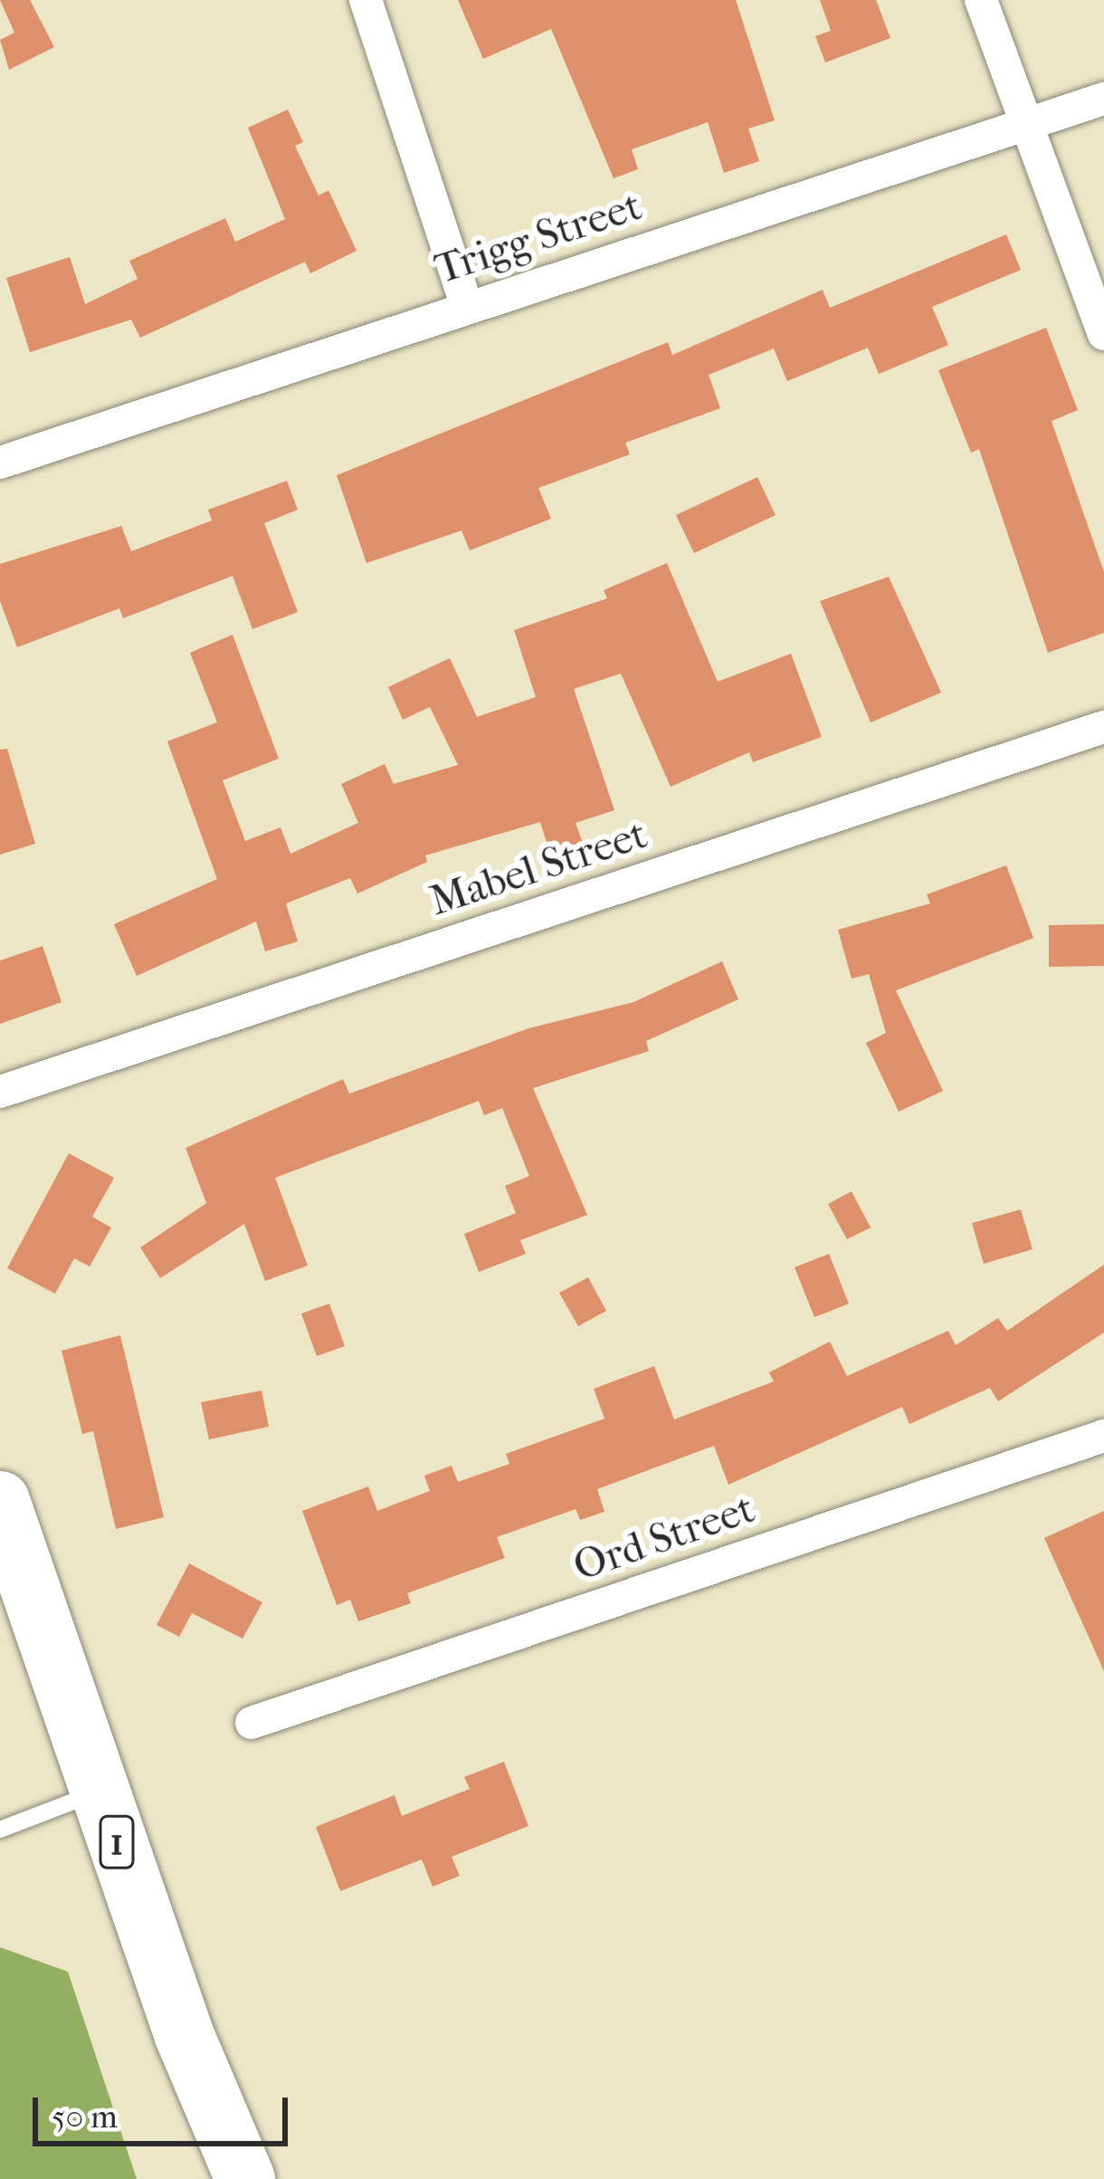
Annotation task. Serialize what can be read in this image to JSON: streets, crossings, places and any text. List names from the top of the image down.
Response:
{
  "streets": {
    "highway": ["1"],
    "street": ["Trigg Street", "Mabel Street", "Ord Street"]
  },
  "scale_bar": "50 m"
}
